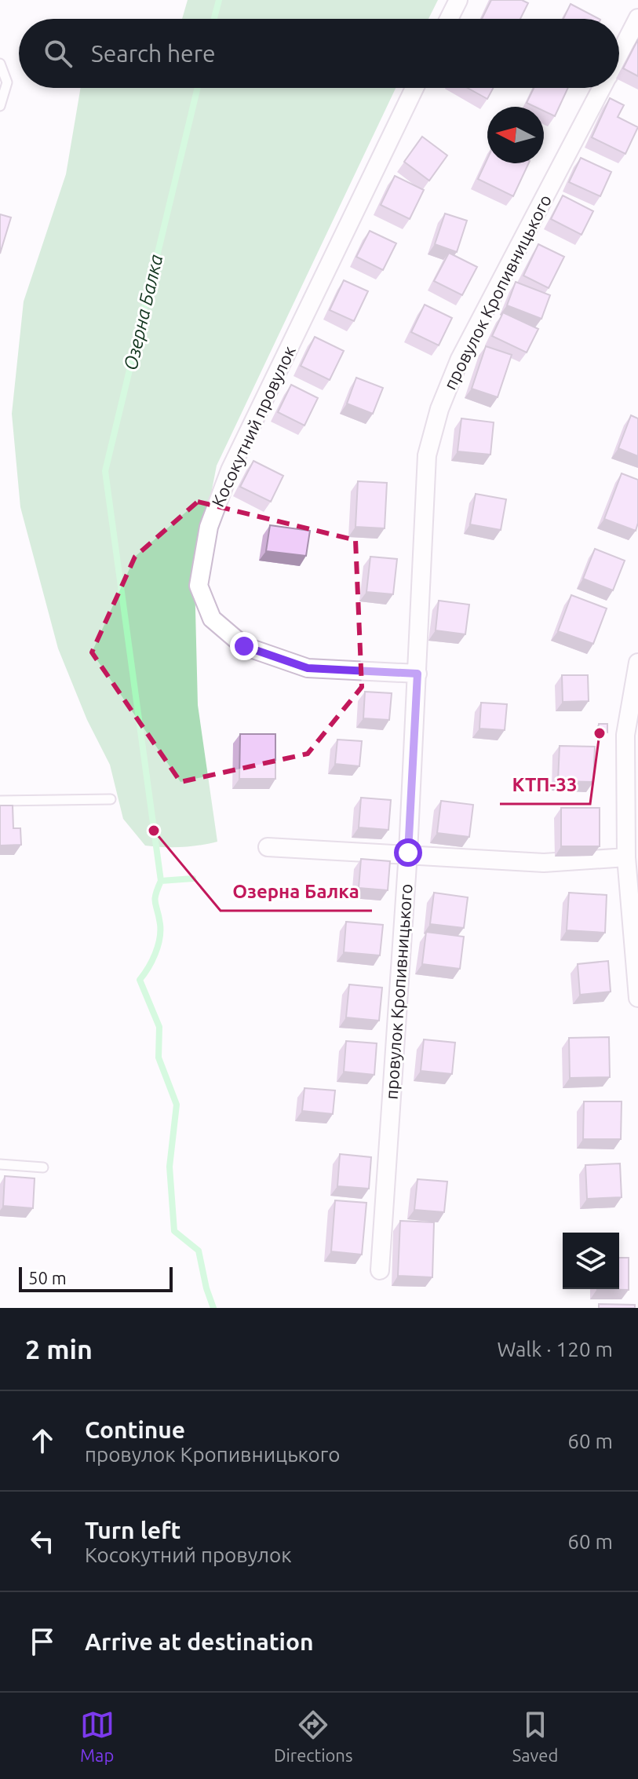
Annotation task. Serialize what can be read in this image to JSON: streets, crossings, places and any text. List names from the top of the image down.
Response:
{
  "streets": {
    "street": ["провулок Кропивницького", "Косокутний провулок"]
  },
  "crossings": [
    ["провулок Кропивницького", "Косокутний провулок"]
  ],
  "water": ["Озерна Балка"],
  "places": ["КТП-33", "Озерна Балка"],
  "scale_bar": "50 m",
  "north": "left",
  "page": {
    "search": "Search here",
    "scale": "50 m",
    "heading": ["2 min", "Walk · 120 m"],
    "list": [
      ["Continue", "провулок Кропивницького", "60 m"],
      ["Turn left", "Косокутний провулок", "60 m"],
      "Arrive at destination"
    ],
    "nav": ["Map", "Directions", "Saved"]
  }
}
